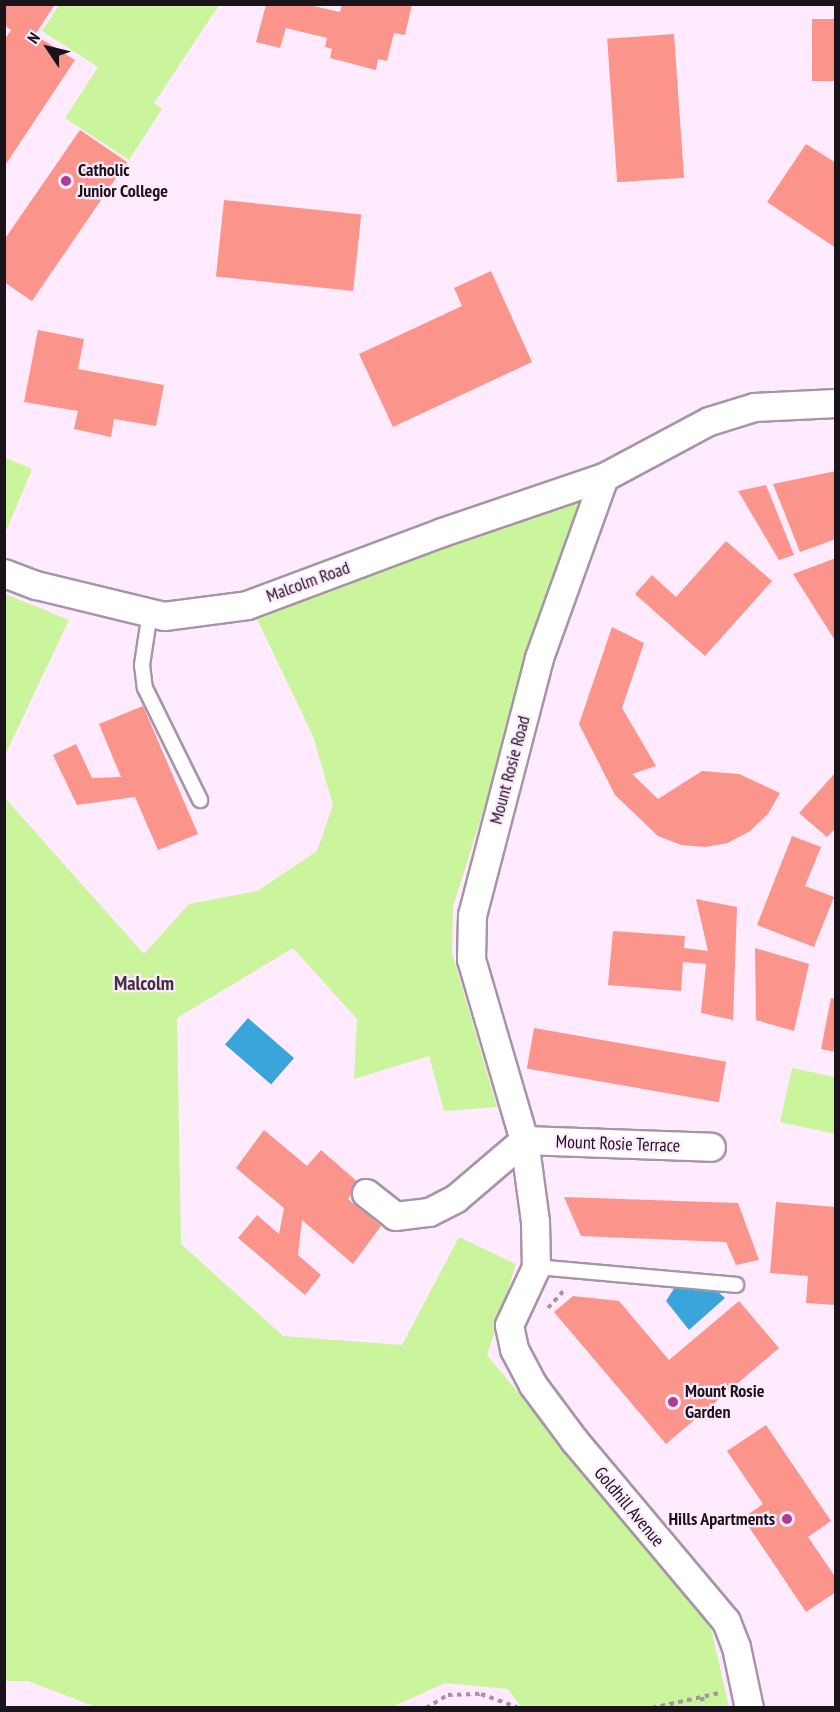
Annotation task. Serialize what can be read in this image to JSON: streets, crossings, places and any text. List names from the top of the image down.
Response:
{
  "streets": {
    "street": [
      "Malcolm Road",
      "Mount Rosie Road",
      "Mount Rosie Terrace",
      "Goldhill Avenue"
    ]
  },
  "crossings": [
    ["Malcolm Road", "Mount Rosie Road"],
    ["Mount Rosie Road", "Mount Rosie Terrace"],
    ["Mount Rosie Road", "Goldhill Avenue"]
  ],
  "districts": ["Malcolm"],
  "places": ["Catholic Junior College", "Mount Rosie Garden", "Hills Apartments"],
  "north": "top left"
}
